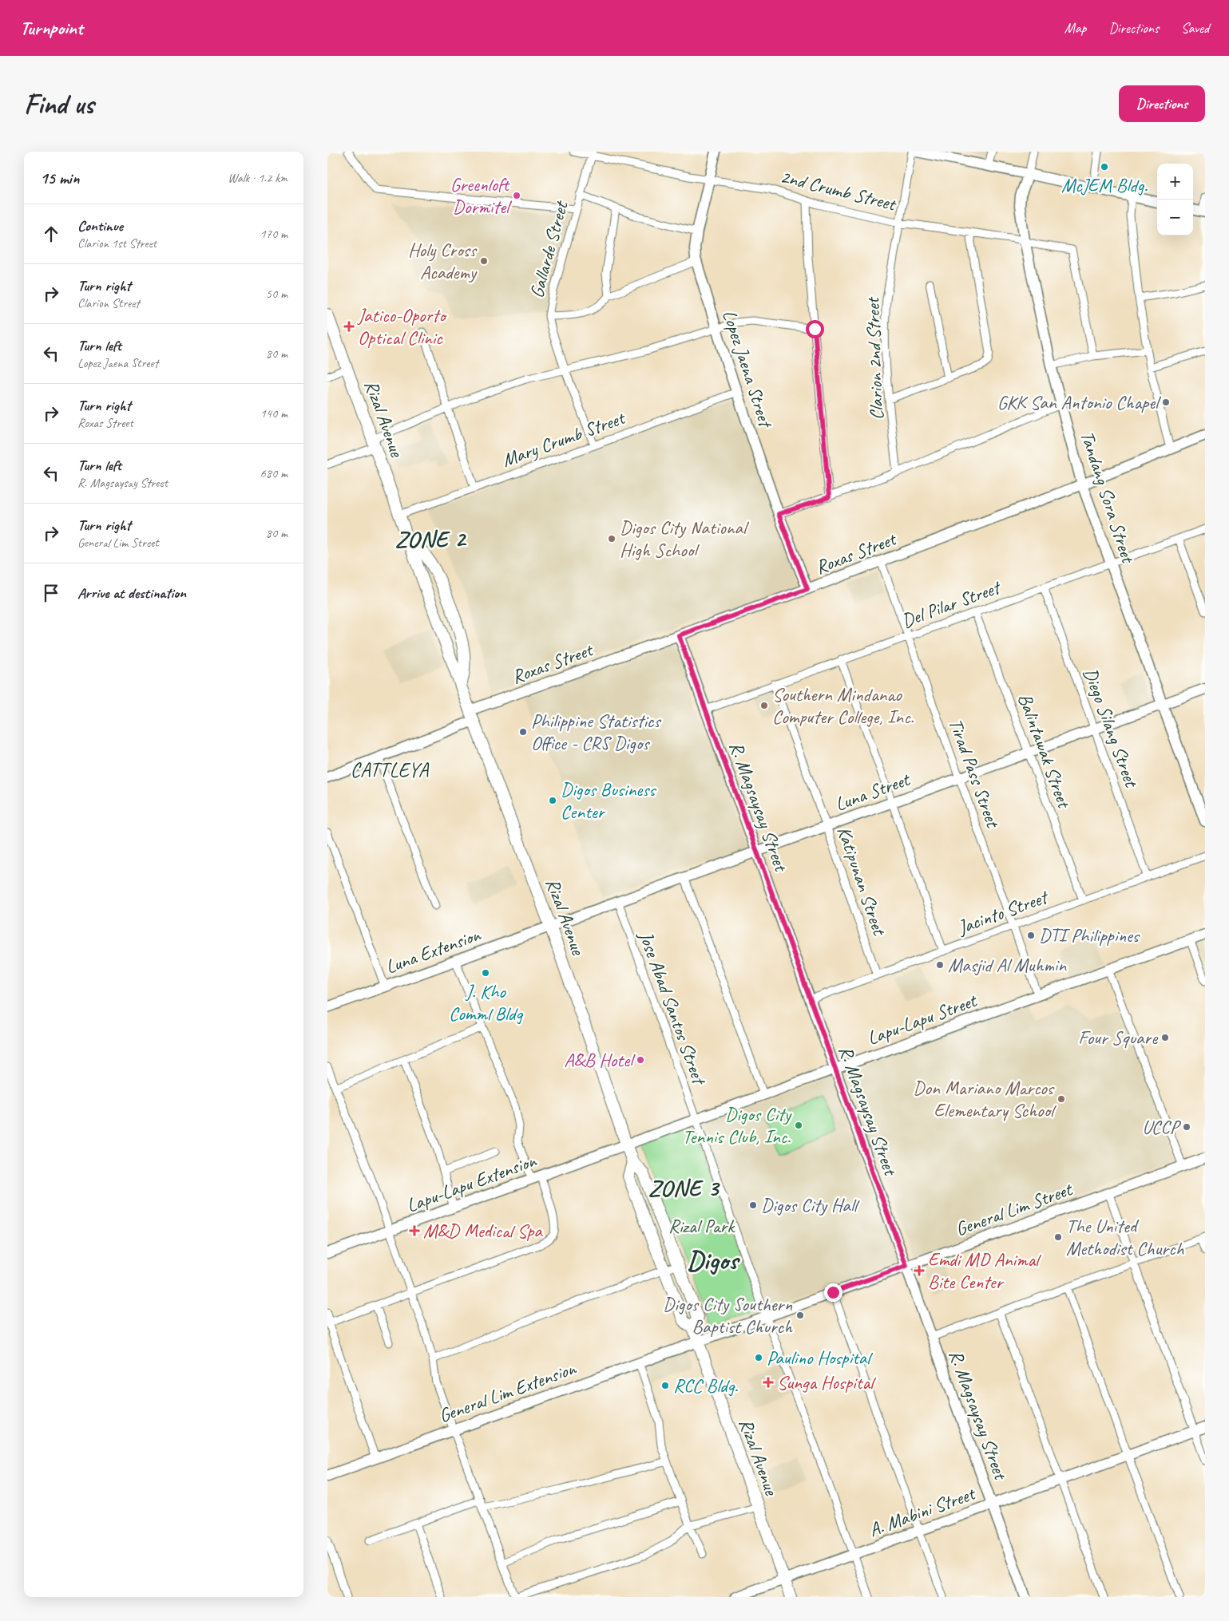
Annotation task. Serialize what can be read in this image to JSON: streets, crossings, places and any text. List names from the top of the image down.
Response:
{
  "streets": {
    "main road": ["Rizal Avenue"],
    "street": [
      "2nd Crumb Street",
      "Gallarde Street",
      "Clarion 2nd Street",
      "Lopez Jaena Street",
      "Mary Crumb Street",
      "Tandang Sora Street",
      "Roxas Street",
      "Del Pilar Street",
      "Diego Silang Street",
      "Balintawak Street",
      "Tirad Pass Street",
      "Luna Street",
      "R. Magsaysay Street",
      "Katipunan Street",
      "Jacinto Street",
      "Luna Extension",
      "Jose Abad Santos Street",
      "Lapu-Lapu Street",
      "Lapu-Lapu Extension",
      "General Lim Street",
      "General Lim Extension",
      "A. Mabini Street"
    ]
  },
  "crossings": [
    ["2nd Crumb Street", "Gallarde Street"],
    ["2nd Crumb Street", "Clarion 2nd Street"],
    ["2nd Crumb Street", "Lopez Jaena Street"],
    ["2nd Crumb Street", "Tandang Sora Street"],
    ["Gallarde Street", "Mary Crumb Street"],
    ["Lopez Jaena Street", "Mary Crumb Street"],
    ["Lopez Jaena Street", "Roxas Street"],
    ["Rizal Avenue", "Mary Crumb Street"],
    ["Rizal Avenue", "Roxas Street"],
    ["Rizal Avenue", "Luna Street"],
    ["Rizal Avenue", "Luna Extension"],
    ["Rizal Avenue", "Lapu-Lapu Street"],
    ["Rizal Avenue", "Lapu-Lapu Extension"],
    ["Rizal Avenue", "General Lim Street"],
    ["Rizal Avenue", "General Lim Extension"],
    ["Rizal Avenue", "A. Mabini Street"],
    ["Tandang Sora Street", "Roxas Street"],
    ["Tandang Sora Street", "Del Pilar Street"],
    ["Tandang Sora Street", "Luna Street"],
    ["Roxas Street", "Tirad Pass Street"],
    ["Roxas Street", "R. Magsaysay Street"],
    ["Del Pilar Street", "Diego Silang Street"],
    ["Del Pilar Street", "Balintawak Street"],
    ["Del Pilar Street", "Tirad Pass Street"],
    ["Del Pilar Street", "R. Magsaysay Street"],
    ["Del Pilar Street", "Katipunan Street"],
    ["Diego Silang Street", "Luna Street"],
    ["Diego Silang Street", "Jacinto Street"],
    ["Balintawak Street", "Luna Street"],
    ["Balintawak Street", "Jacinto Street"],
    ["Tirad Pass Street", "Luna Street"],
    ["Tirad Pass Street", "Jacinto Street"],
    ["Tirad Pass Street", "Lapu-Lapu Street"],
    ["Luna Street", "R. Magsaysay Street"],
    ["Luna Street", "Katipunan Street"],
    ["Luna Street", "Luna Extension"],
    ["Luna Street", "Jose Abad Santos Street"],
    ["R. Magsaysay Street", "Jacinto Street"],
    ["R. Magsaysay Street", "Lapu-Lapu Street"],
    ["R. Magsaysay Street", "General Lim Street"],
    ["R. Magsaysay Street", "A. Mabini Street"],
    ["Katipunan Street", "Jacinto Street"],
    ["Jose Abad Santos Street", "Lapu-Lapu Street"],
    ["Jose Abad Santos Street", "General Lim Street"],
    ["Jose Abad Santos Street", "A. Mabini Street"],
    ["Lapu-Lapu Street", "Lapu-Lapu Extension"],
    ["General Lim Street", "General Lim Extension"]
  ],
  "districts": [
    "ZONE 2",
    "CATTLEYA",
    "ZONE 3",
    "Digos"
  ],
  "parks": ["Rizal Park"],
  "places": {
    "other": [
      "McJEM Bldg.",
      "Greenloft Dormitel",
      "Holy Cross Academy",
      "GKK San Antonio Chapel",
      "Digos City National High School",
      "Southern Mindanao Computer College, Inc.",
      "Philippine Statistics Office - CRS Digos",
      "Digos Business Center",
      "DTI Philippines",
      "Masjid Al Muhmin",
      "J. Kho Comml Bldg",
      "Four Square",
      "A&B Hotel",
      "Don Mariano Marcos Elementary School",
      "Digos City Tennis Club, Inc.",
      "UCCP",
      "Digos City Hall",
      "The United Methodist Church",
      "Digos City Southern Baptist Church",
      "Paulino Hospital",
      "RCC Bldg."
    ],
    "health": [
      "Jatico-Oporto Optical Clinic",
      "M&D Medical Spa",
      "Emdi MD Animal Bite Center",
      "Sunga Hospital"
    ]
  },
  "page": {
    "header": "Turnpoint",
    "nav": ["Map", "Directions", "Saved"],
    "buttons": "Directions",
    "title": "Find us",
    "heading": ["15 min", "Walk · 1.2 km"],
    "map_buttons": ["+", "−"],
    "list": [
      ["Continue", "Clarion 1st Street", "170 m"],
      ["Turn right", "Clarion Street", "50 m"],
      ["Turn left", "Lopez Jaena Street", "80 m"],
      ["Turn right", "Roxas Street", "140 m"],
      ["Turn left", "R. Magsaysay Street", "680 m"],
      ["Turn right", "General Lim Street", "80 m"],
      "Arrive at destination"
    ]
  }
}
